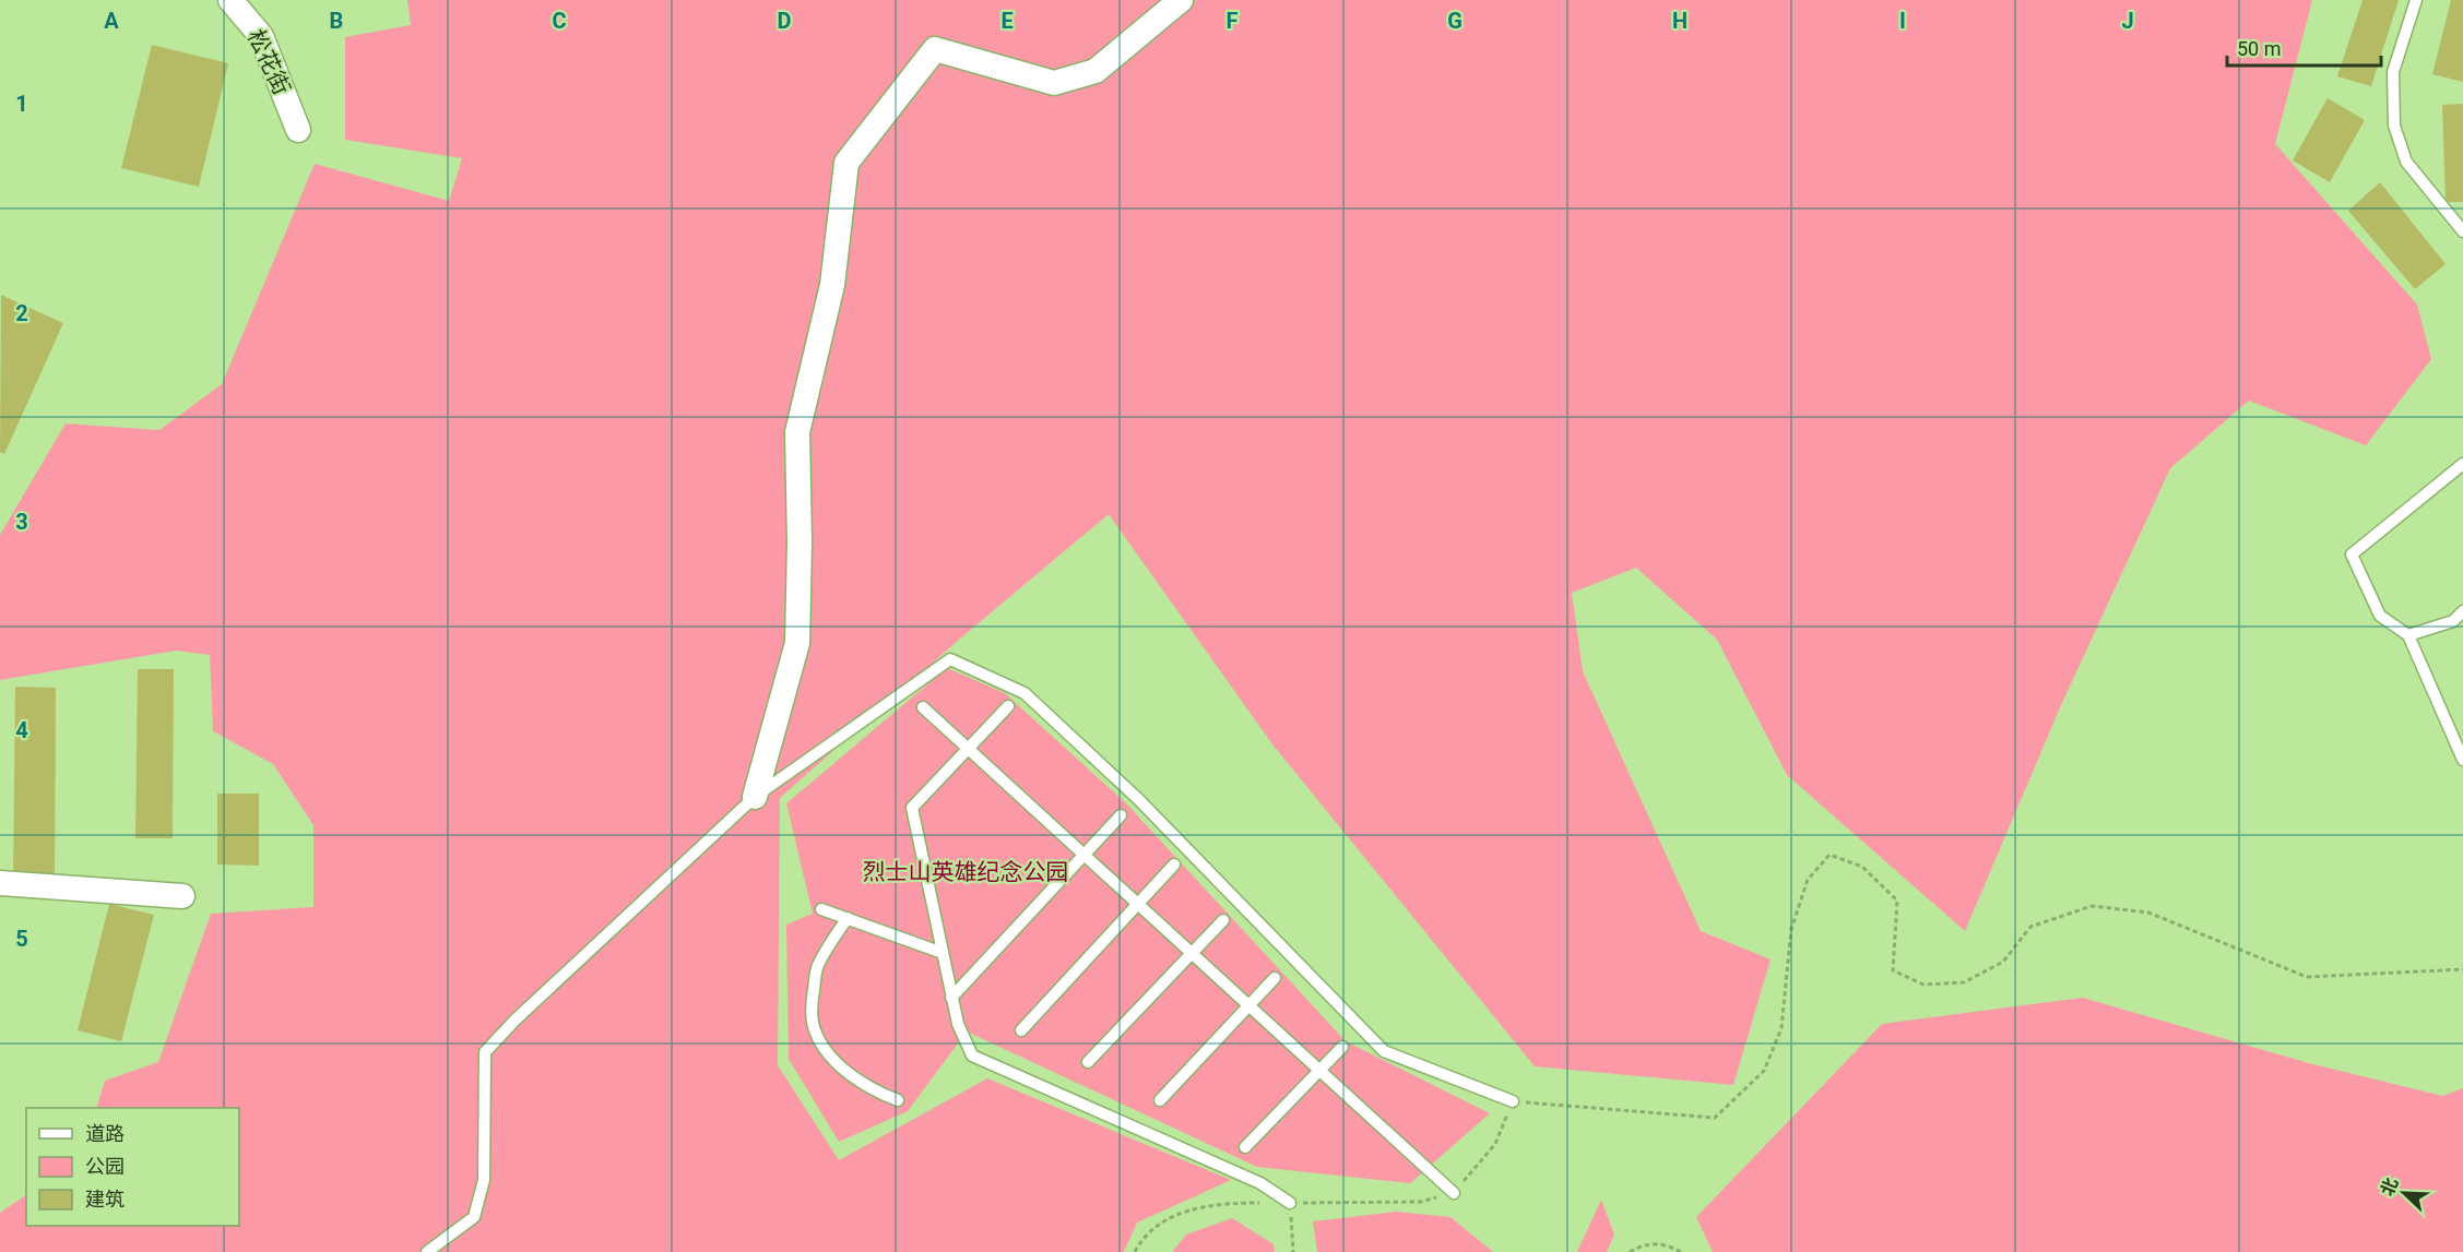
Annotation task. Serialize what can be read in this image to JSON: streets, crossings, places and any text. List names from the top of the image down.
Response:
{
  "streets": {
    "street": ["松花街"]
  },
  "parks": ["烈士山英雄纪念公园"],
  "legend": ["道路", "公园", "建筑"],
  "scale_bar": "50 m",
  "north": "top left",
  "grid": {
    "columns": [
      "A",
      "B",
      "C",
      "D",
      "E",
      "F",
      "G",
      "H",
      "I",
      "J"
    ],
    "rows": [
      "1",
      "2",
      "3",
      "4",
      "5"
    ]
  }
}
